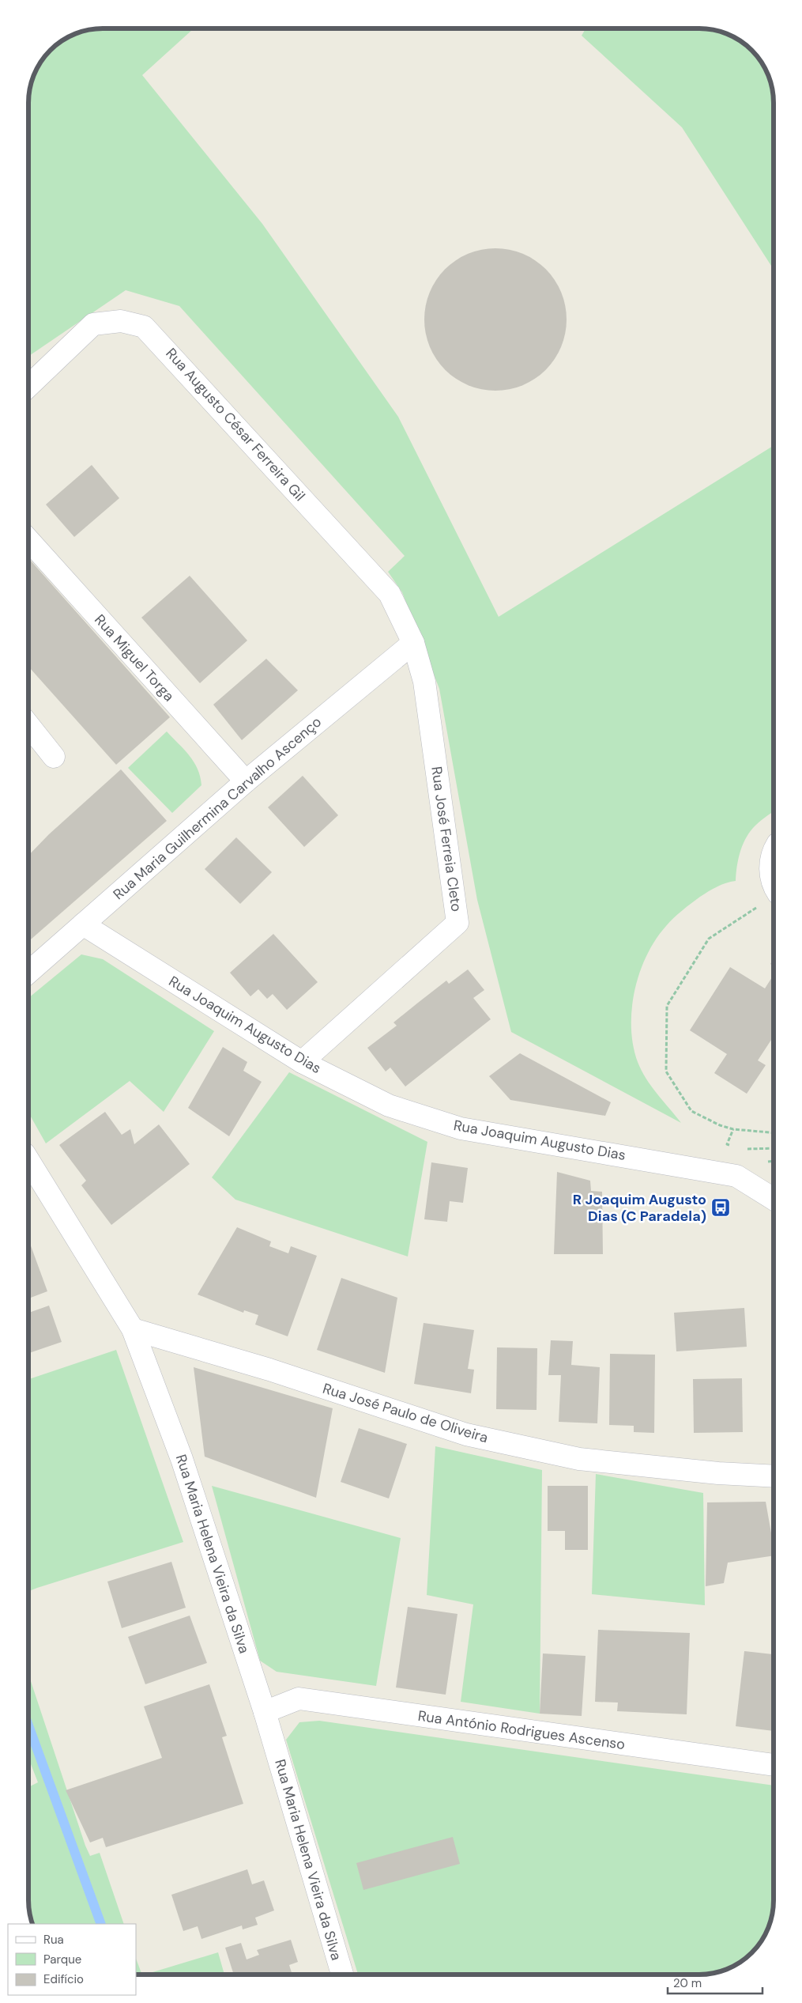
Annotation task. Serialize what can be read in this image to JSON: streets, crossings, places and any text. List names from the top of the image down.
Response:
{
  "streets": {
    "street": [
      "Rua Augusto César Ferreira Gil",
      "Rua Miguel Torga",
      "Rua Maria Guilhermina Carvalho Ascenço",
      "Rua José Ferreia Cleto",
      "Rua Joaquim Augusto Dias",
      "Rua José Paulo de Oliveira",
      "Rua Maria Helena Vieira da Silva",
      "Rua António Rodrigues Ascenso"
    ]
  },
  "crossings": [
    ["Rua Augusto César Ferreira Gil", "Rua Maria Guilhermina Carvalho Ascenço"],
    ["Rua Augusto César Ferreira Gil", "Rua José Ferreia Cleto"],
    ["Rua Miguel Torga", "Rua Maria Guilhermina Carvalho Ascenço"],
    ["Rua Maria Guilhermina Carvalho Ascenço", "Rua José Ferreia Cleto"],
    ["Rua Maria Guilhermina Carvalho Ascenço", "Rua Joaquim Augusto Dias"],
    ["Rua José Ferreia Cleto", "Rua Joaquim Augusto Dias"],
    ["Rua José Paulo de Oliveira", "Rua Maria Helena Vieira da Silva"],
    ["Rua Maria Helena Vieira da Silva", "Rua António Rodrigues Ascenso"]
  ],
  "places": {
    "bus stop": ["R Joaquim Augusto Dias (C Paradela)"]
  },
  "legend": ["Rua", "Parque", "Edifício"],
  "scale_bar": "20 m"
}
